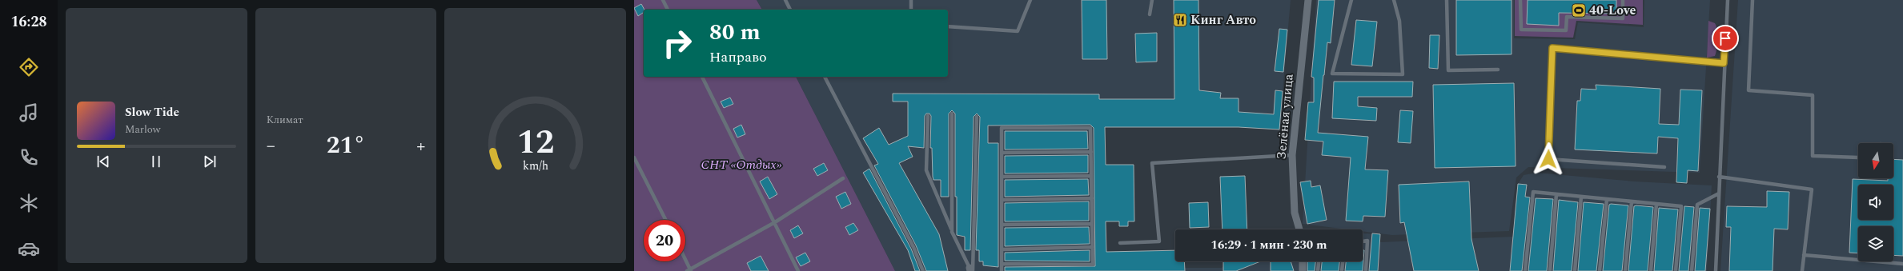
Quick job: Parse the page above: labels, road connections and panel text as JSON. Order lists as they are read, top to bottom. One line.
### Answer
{"streets":{"street":["Зелёная улица"]},"parks":["СНТ «Отдых»"],"places":{"sports":["40-Love"],"restaurant":["Кинг Авто"]},"north":"bottom","page":{"tabs":"16:28","tile":"Климат","turn":["80 m","Направо"],"song":["Slow Tide","Marlow"],"heat":["−","21°","+"],"limit":"20","trip":"16:29 · 1 мин · 230 m","gauge":["12","km/h"]}}
